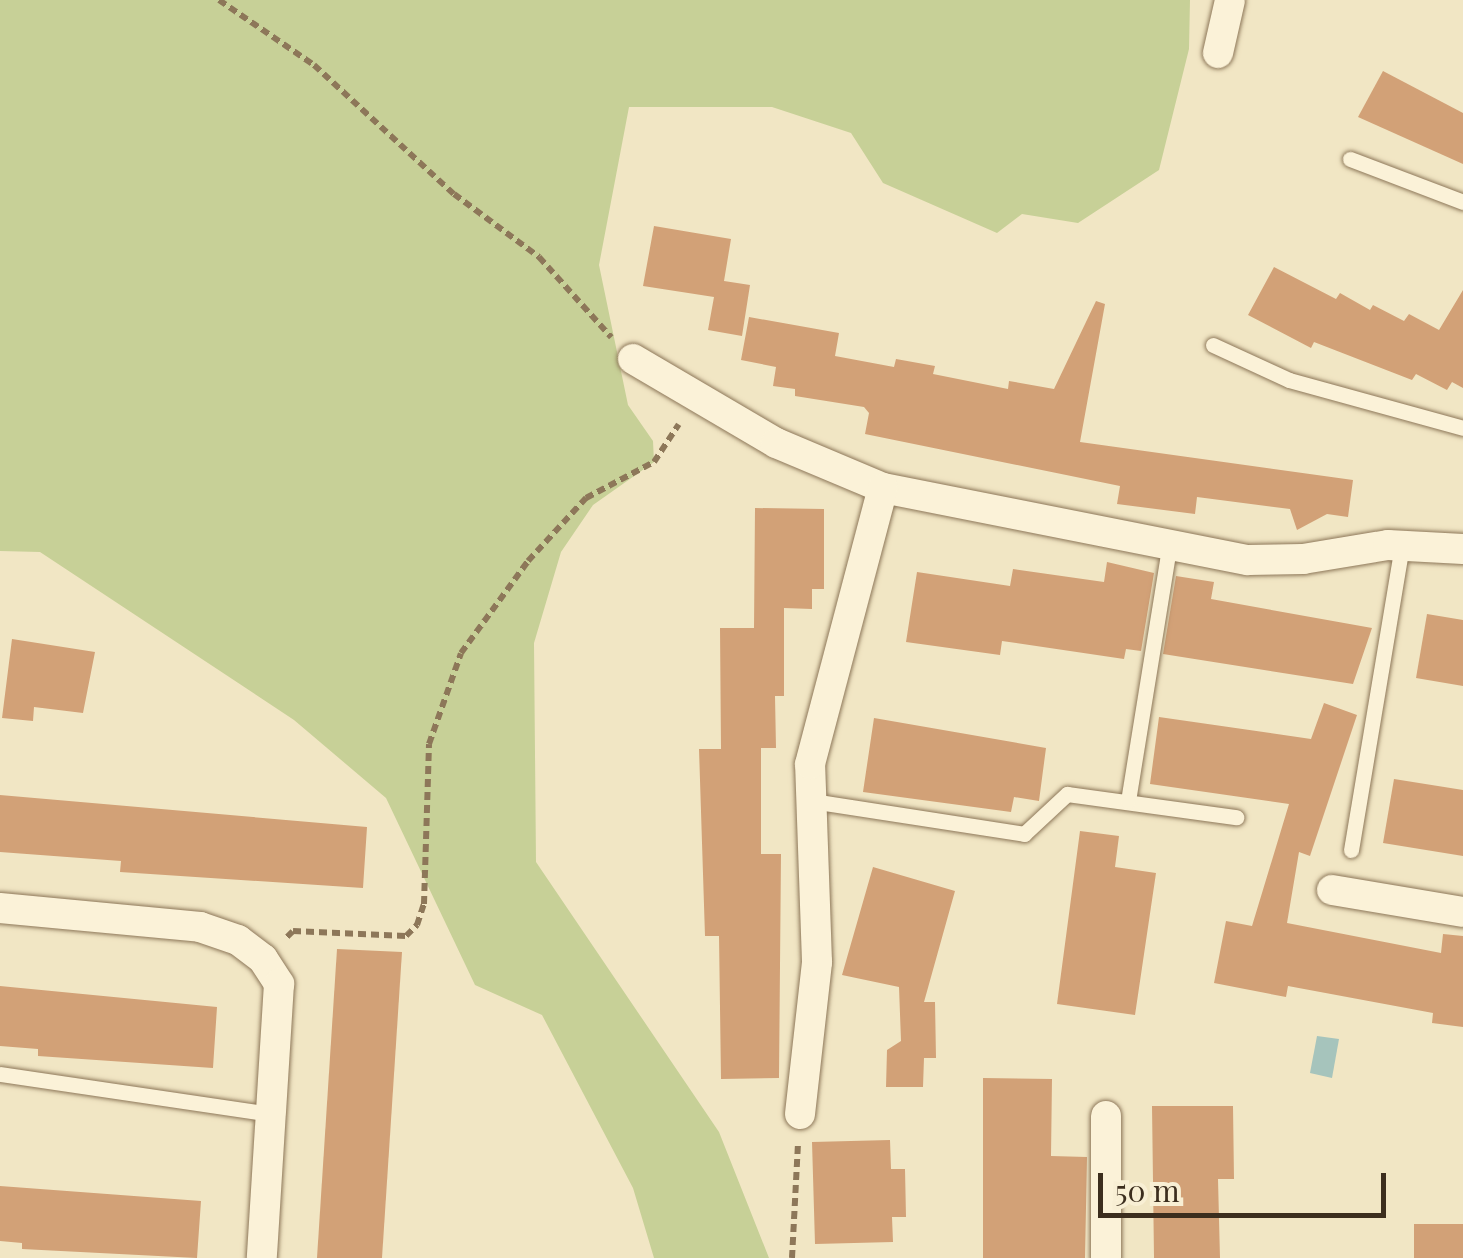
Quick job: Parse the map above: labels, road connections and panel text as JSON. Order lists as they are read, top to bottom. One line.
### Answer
{"scale_bar":"50 m"}
